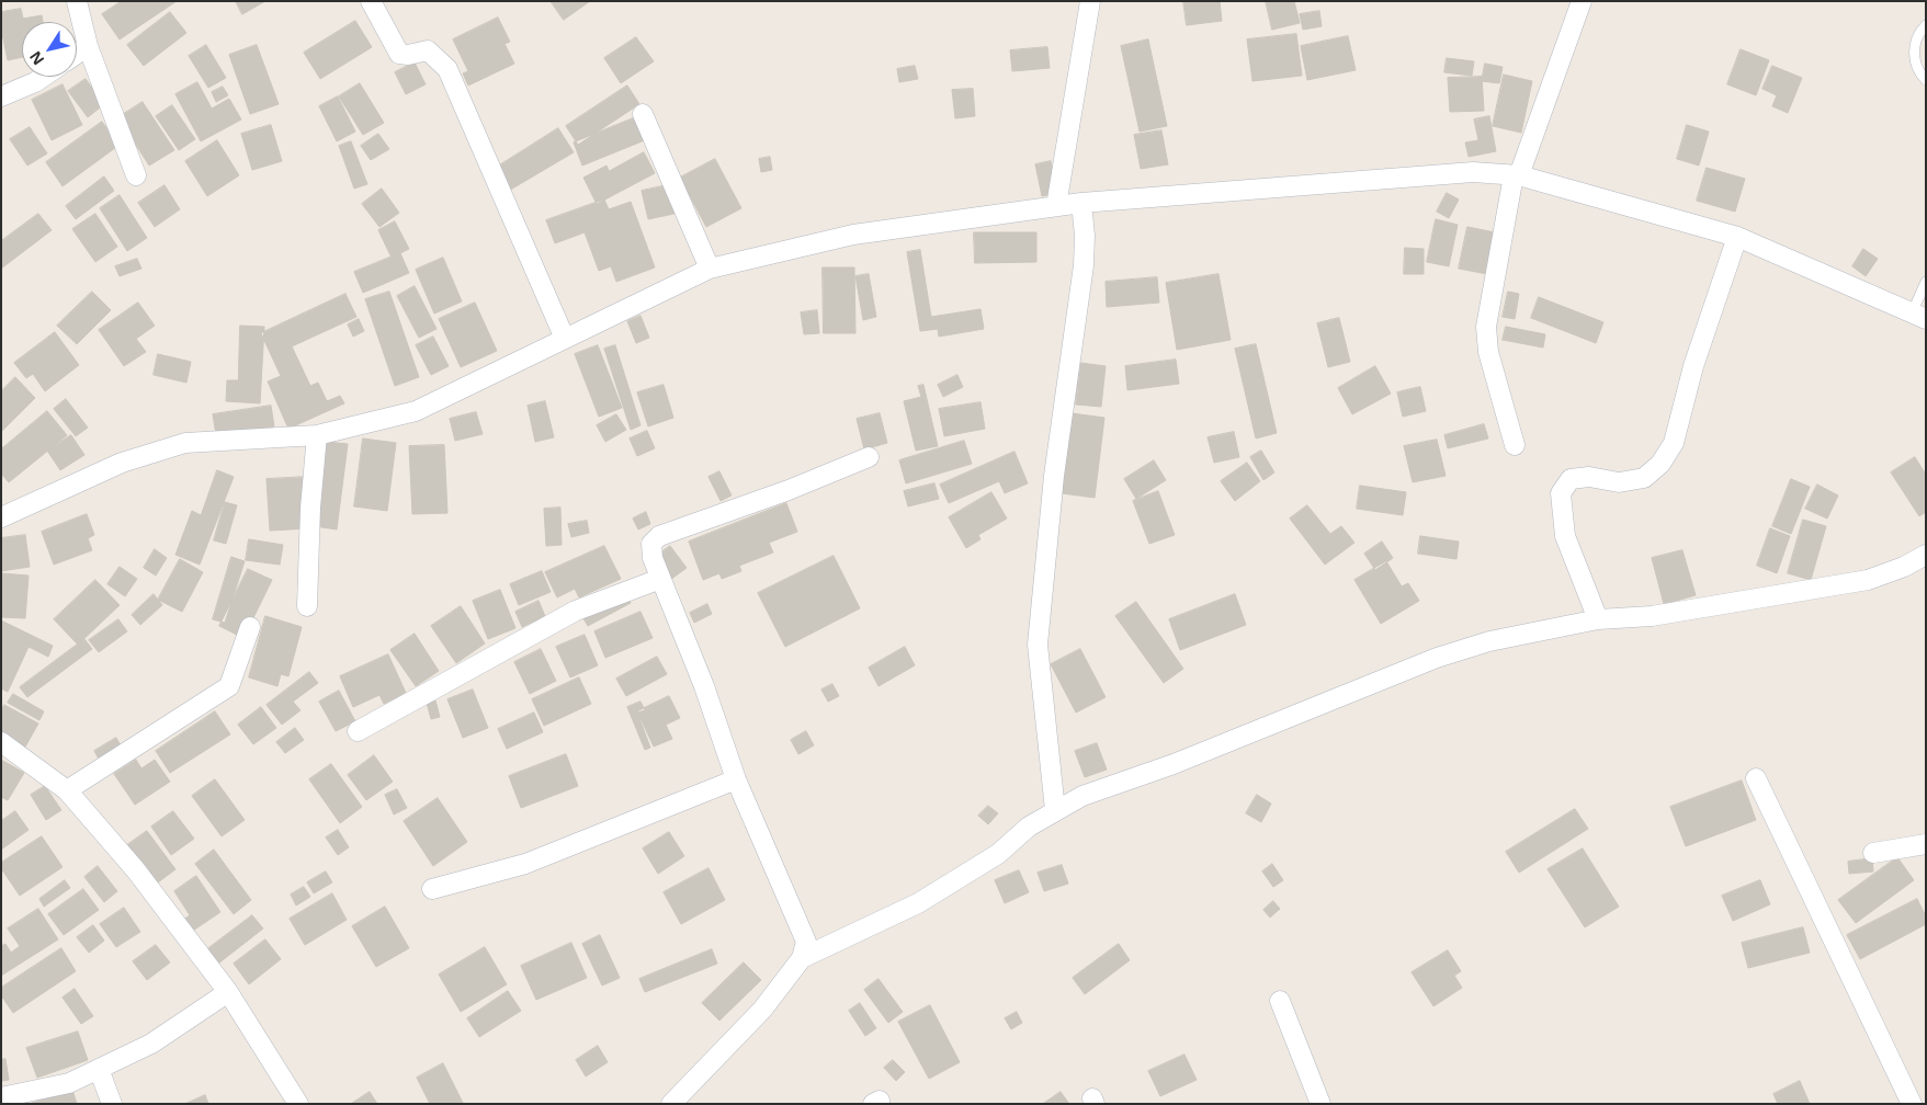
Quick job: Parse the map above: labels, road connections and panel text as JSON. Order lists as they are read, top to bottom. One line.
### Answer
{"north":"bottom left"}
